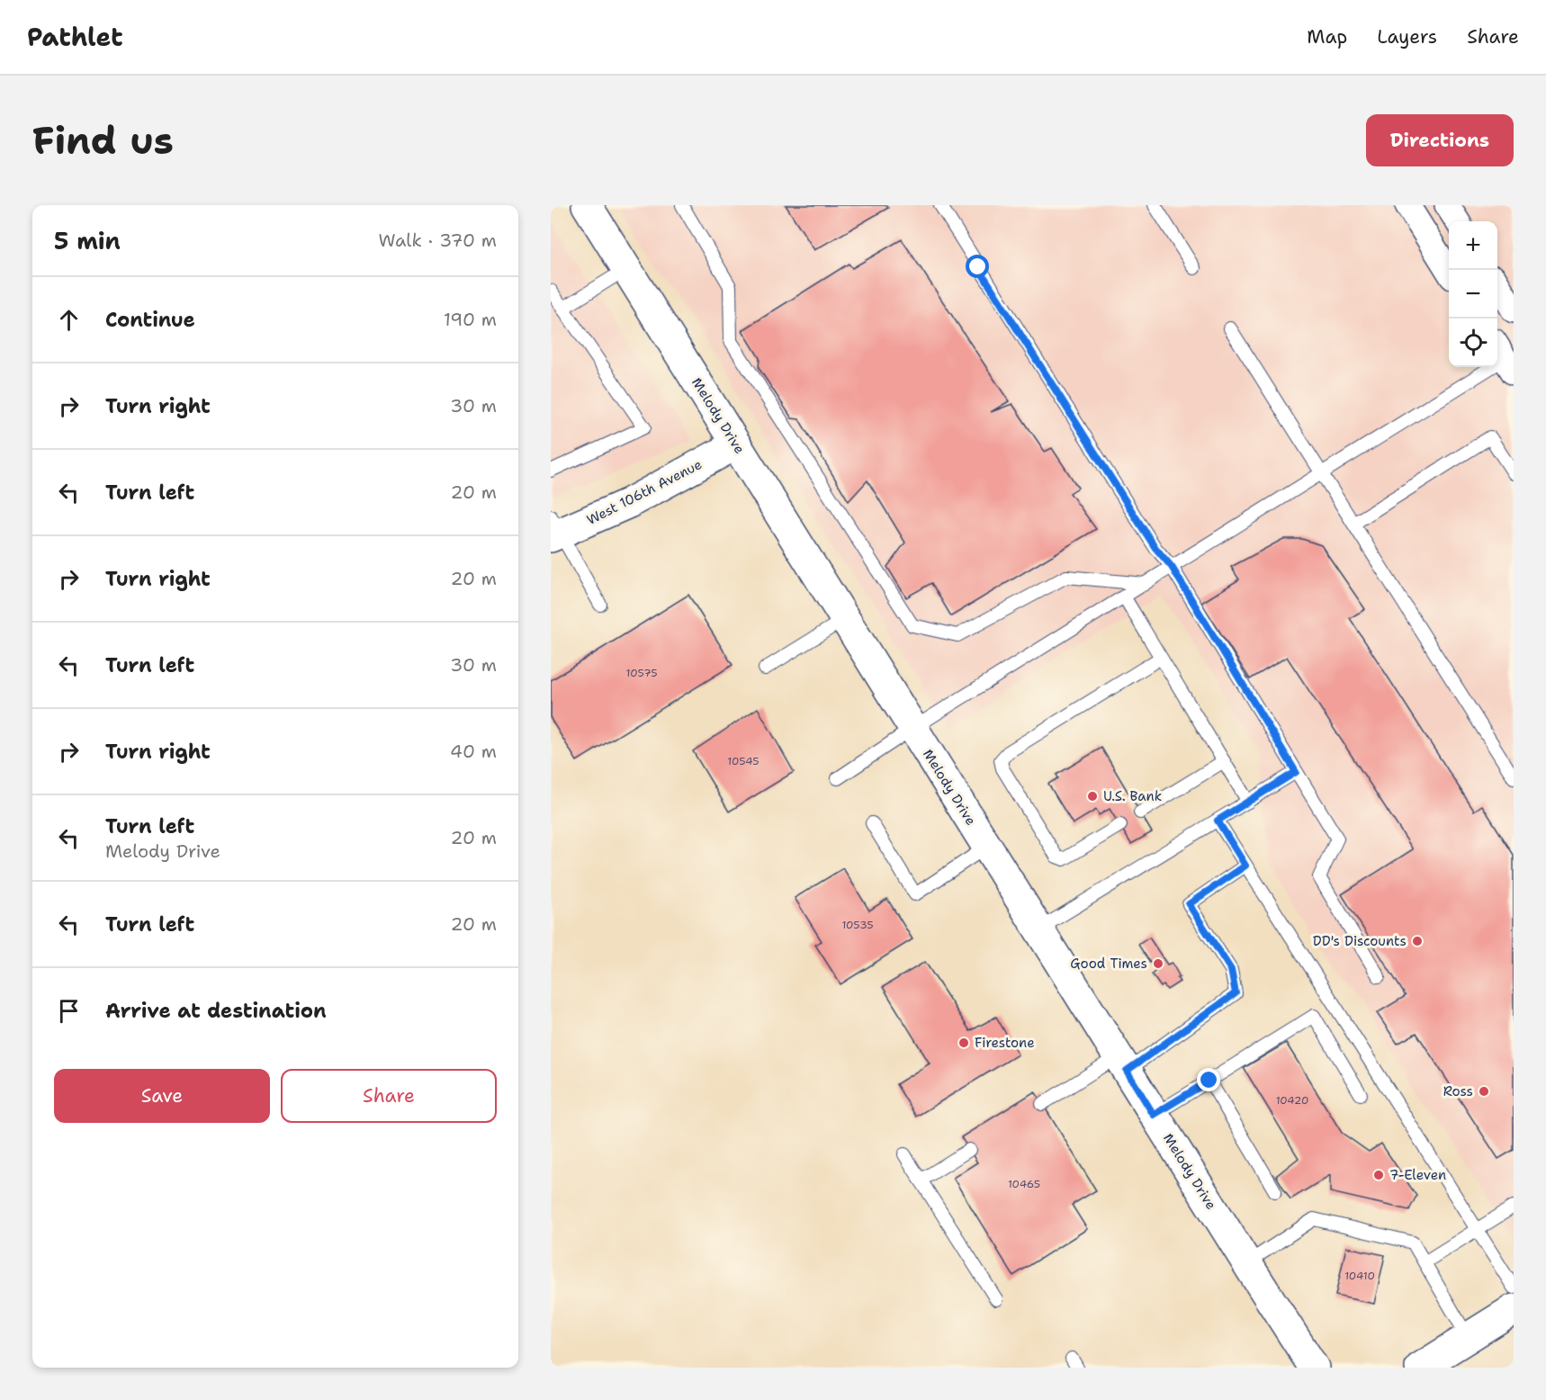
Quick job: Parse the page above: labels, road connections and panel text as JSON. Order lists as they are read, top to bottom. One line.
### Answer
{"streets":{"street":["Melody Drive","West 106th Avenue"]},"crossings":[["Melody Drive","West 106th Avenue"]],"places":["U.S. Bank","DD's Discounts","Good Times","Firestone","Ross","7-Eleven"],"house_numbers":["10575","10545","10535","10420","10465","10410"],"page":{"header":"Pathlet","nav":["Map","Layers","Share"],"buttons":["Directions",["Save","Share"]],"title":"Find us","heading":["5 min","Walk · 370 m"],"map_buttons":["+","−"],"list":[["Continue","190 m"],["Turn right","30 m"],["Turn left","20 m"],["Turn right","20 m"],["Turn left","30 m"],["Turn right","40 m"],["Turn left","Melody Drive","20 m"],["Turn left","20 m"],"Arrive at destination"]}}
